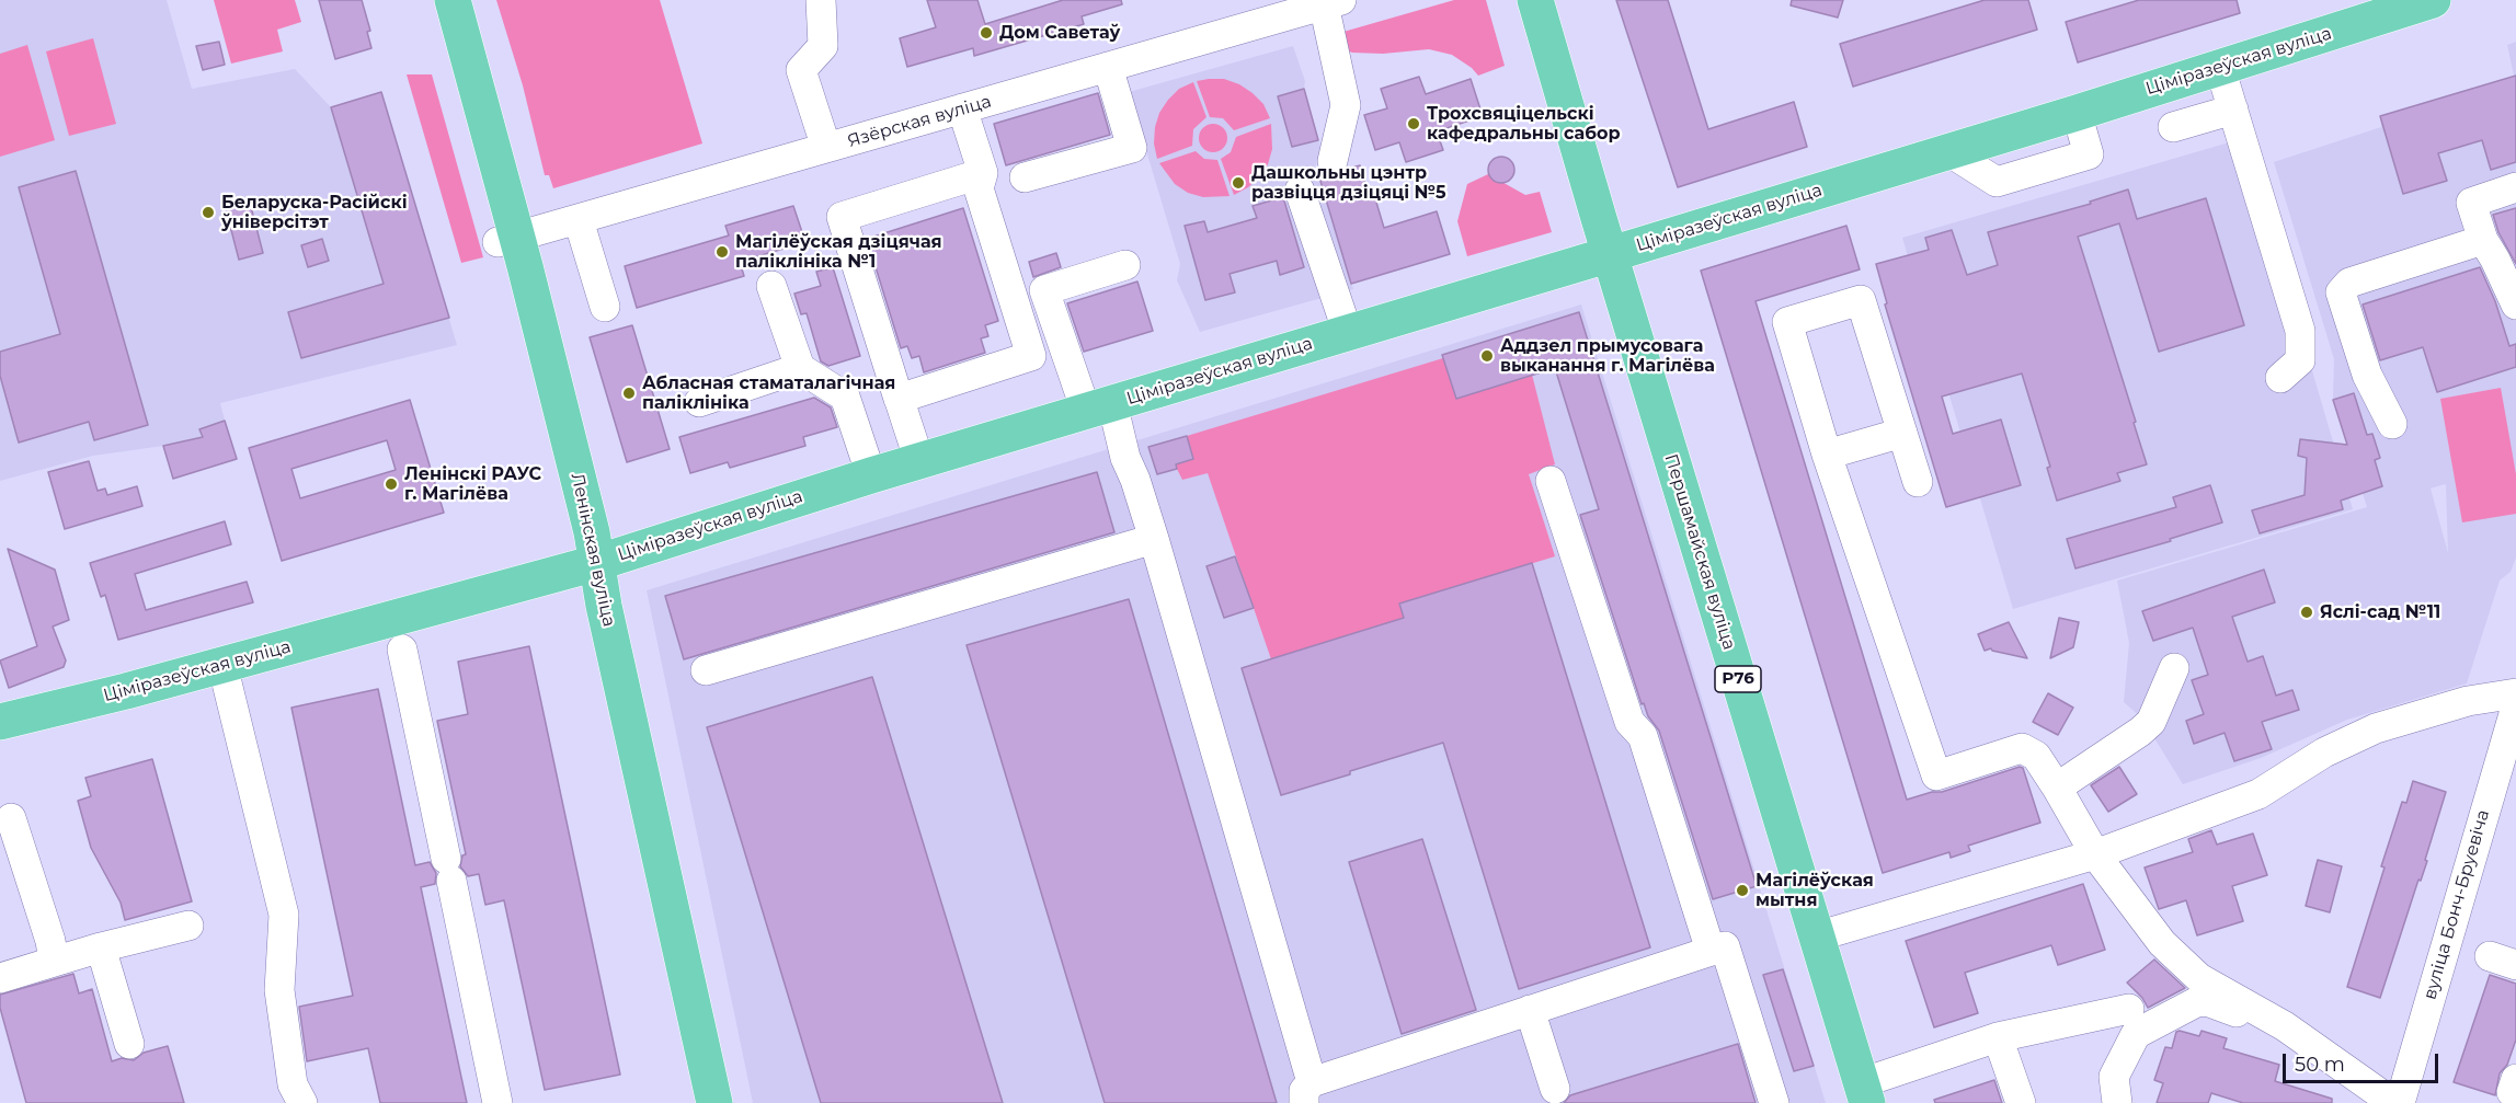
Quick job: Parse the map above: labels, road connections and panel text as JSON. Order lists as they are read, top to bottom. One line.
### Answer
{"streets":{"main road":["Ціміразеўская вуліца","Ленінская вуліца","Першамайская вуліца","Р76"],"street":["Язёрская вуліца","вуліца Бонч-Бруевіча"]},"crossings":[["Ціміразеўская вуліца","Ленінская вуліца"],["Ціміразеўская вуліца","Першамайская вуліца"],["Язёрская вуліца","Ленінская вуліца"]],"places":["Дом Саветаў","Трохсвяціцельскі кафедральны сабор","Дашкольны цэнтр развіцця дзіцяці №5","Беларуска-Расійскі ўніверсітэт","Магілёўская дзіцячая паліклініка №1","Аддзел прымусовага выканання г. Магілёва","Абласная стаматалагічная паліклініка","Ленінскі РАУС г. Магілёва","Яслі-сад №11","Магілёўская мытня"],"scale_bar":"50 m"}
